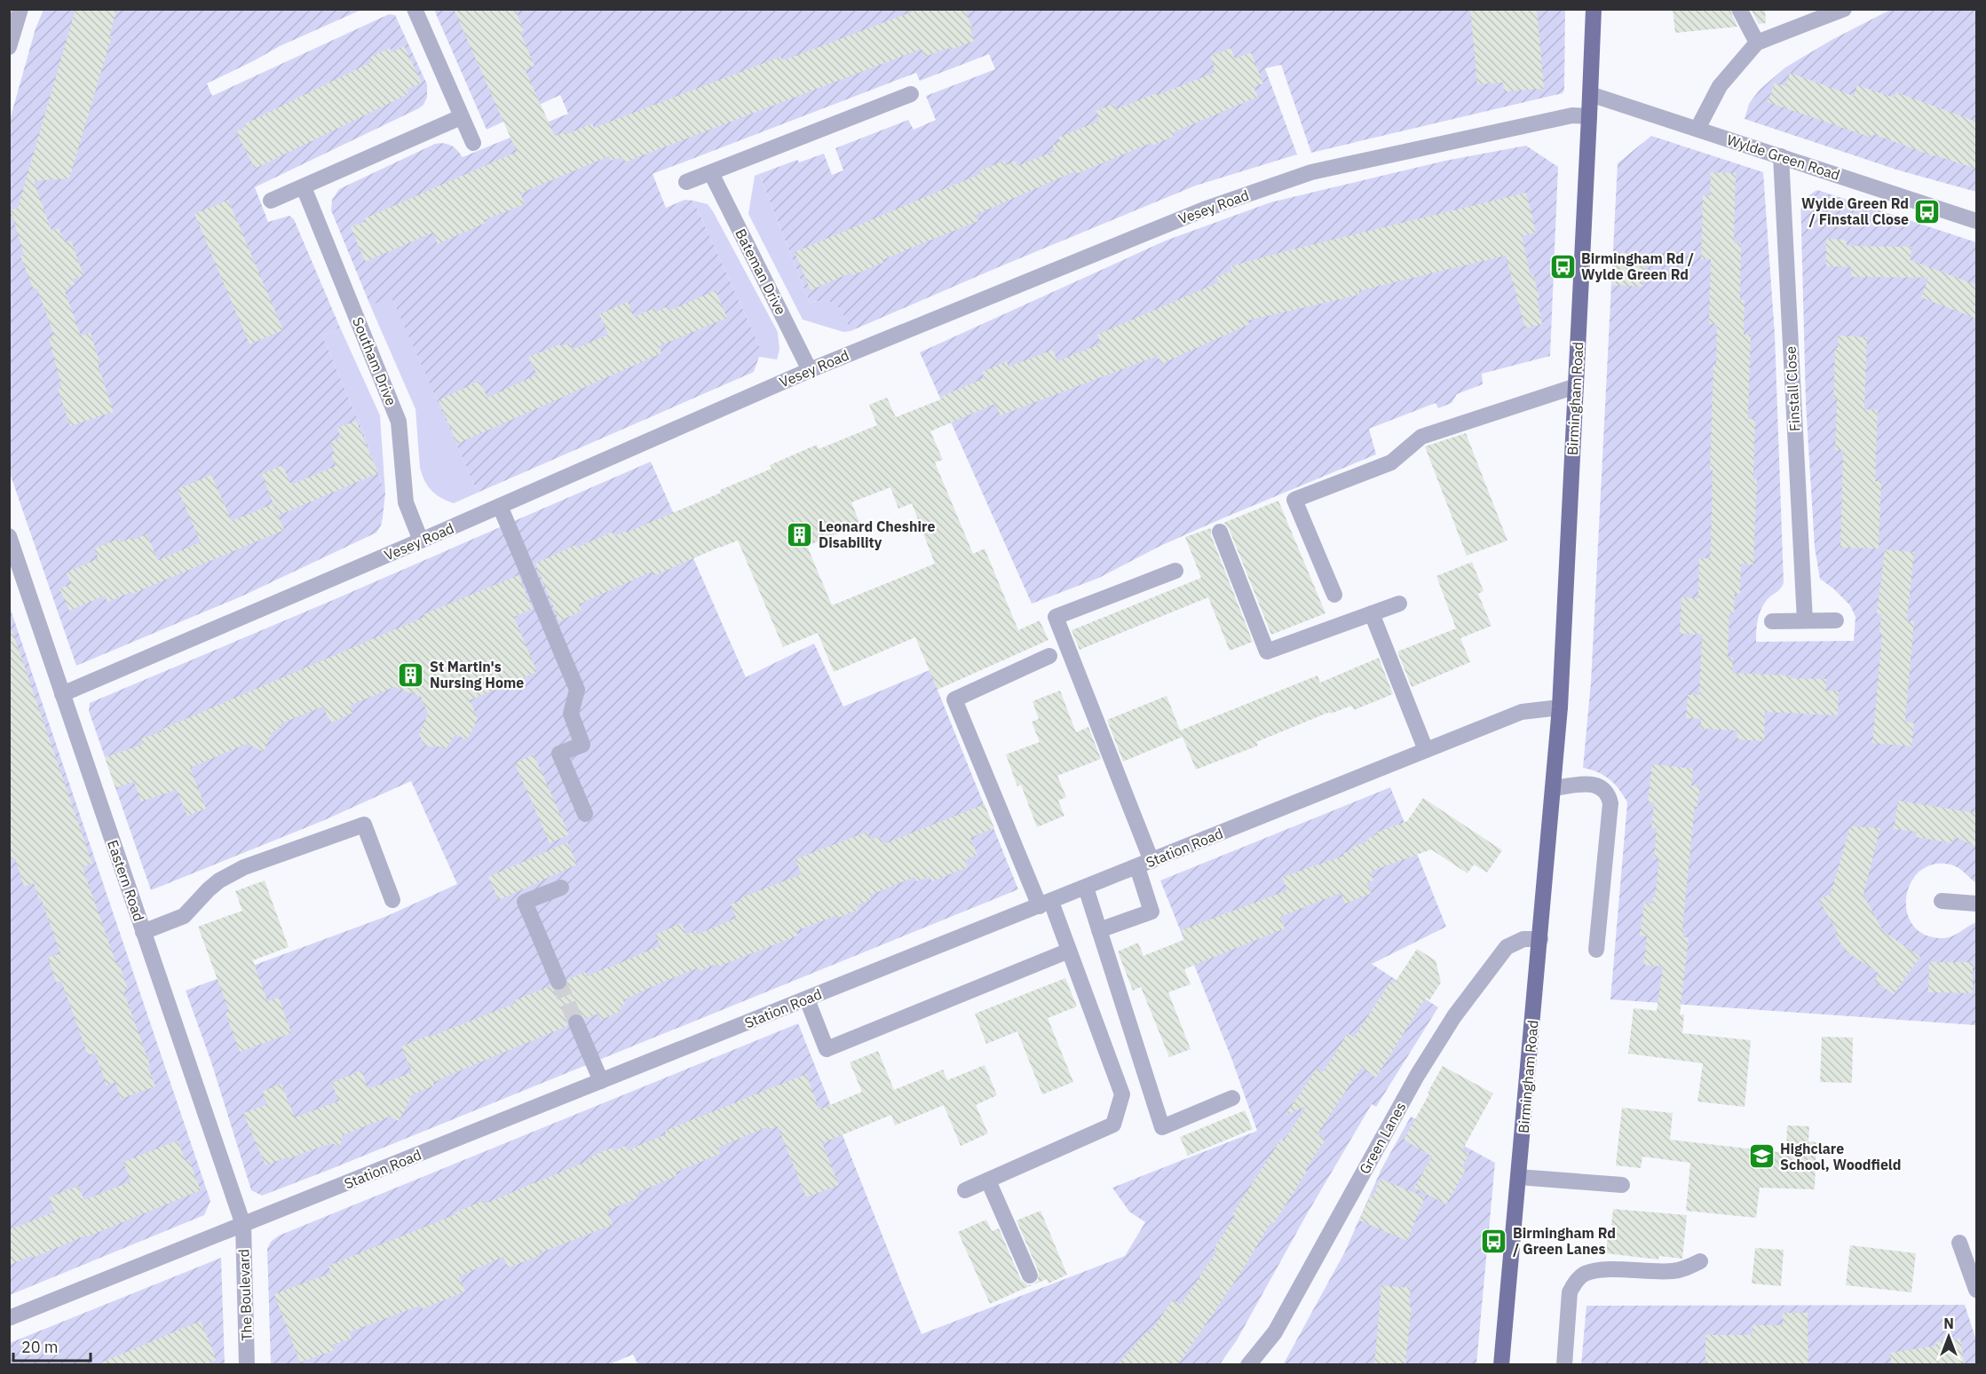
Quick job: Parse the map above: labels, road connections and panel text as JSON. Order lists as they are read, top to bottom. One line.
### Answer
{"streets":{"main road":["Birmingham Road"],"street":["Wylde Green Road","Vesey Road","Bateman Drive","Southam Drive","Finstall Close","Station Road","Eastern Road","Green Lanes","The Boulevard"]},"crossings":[["Wylde Green Road","Finstall Close"],["Wylde Green Road","Birmingham Road"],["Vesey Road","Bateman Drive"],["Vesey Road","Southam Drive"],["Vesey Road","Birmingham Road"],["Vesey Road","Eastern Road"],["Birmingham Road","Station Road"],["Birmingham Road","Green Lanes"],["Station Road","Eastern Road"],["Station Road","The Boulevard"],["Eastern Road","The Boulevard"]],"places":{"bus stop":["Wylde Green Rd / Finstall Close","Birmingham Rd / Wylde Green Rd","Birmingham Rd / Green Lanes"],"building":["Leonard Cheshire Disability","St Martin's Nursing Home"],"school or university":["Highclare School, Woodfield"]},"scale_bar":"20 m","north":"top"}
